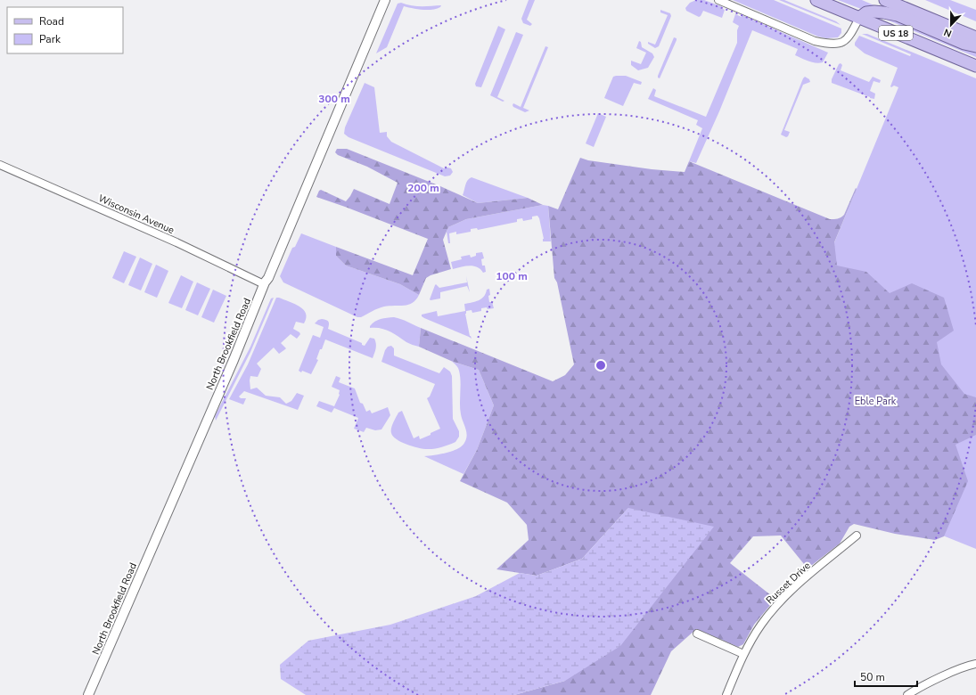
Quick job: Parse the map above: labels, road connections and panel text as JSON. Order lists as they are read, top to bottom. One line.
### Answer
{"streets":{"main road":["US 18"],"street":["Wisconsin Avenue","North Brookfield Road","Russet Drive"]},"crossings":[["Wisconsin Avenue","North Brookfield Road"]],"parks":["Eble Park"],"legend":["Road","Park"],"scale_bar":"50 m","north":"bottom","rings":["300 m","200 m","100 m"]}
